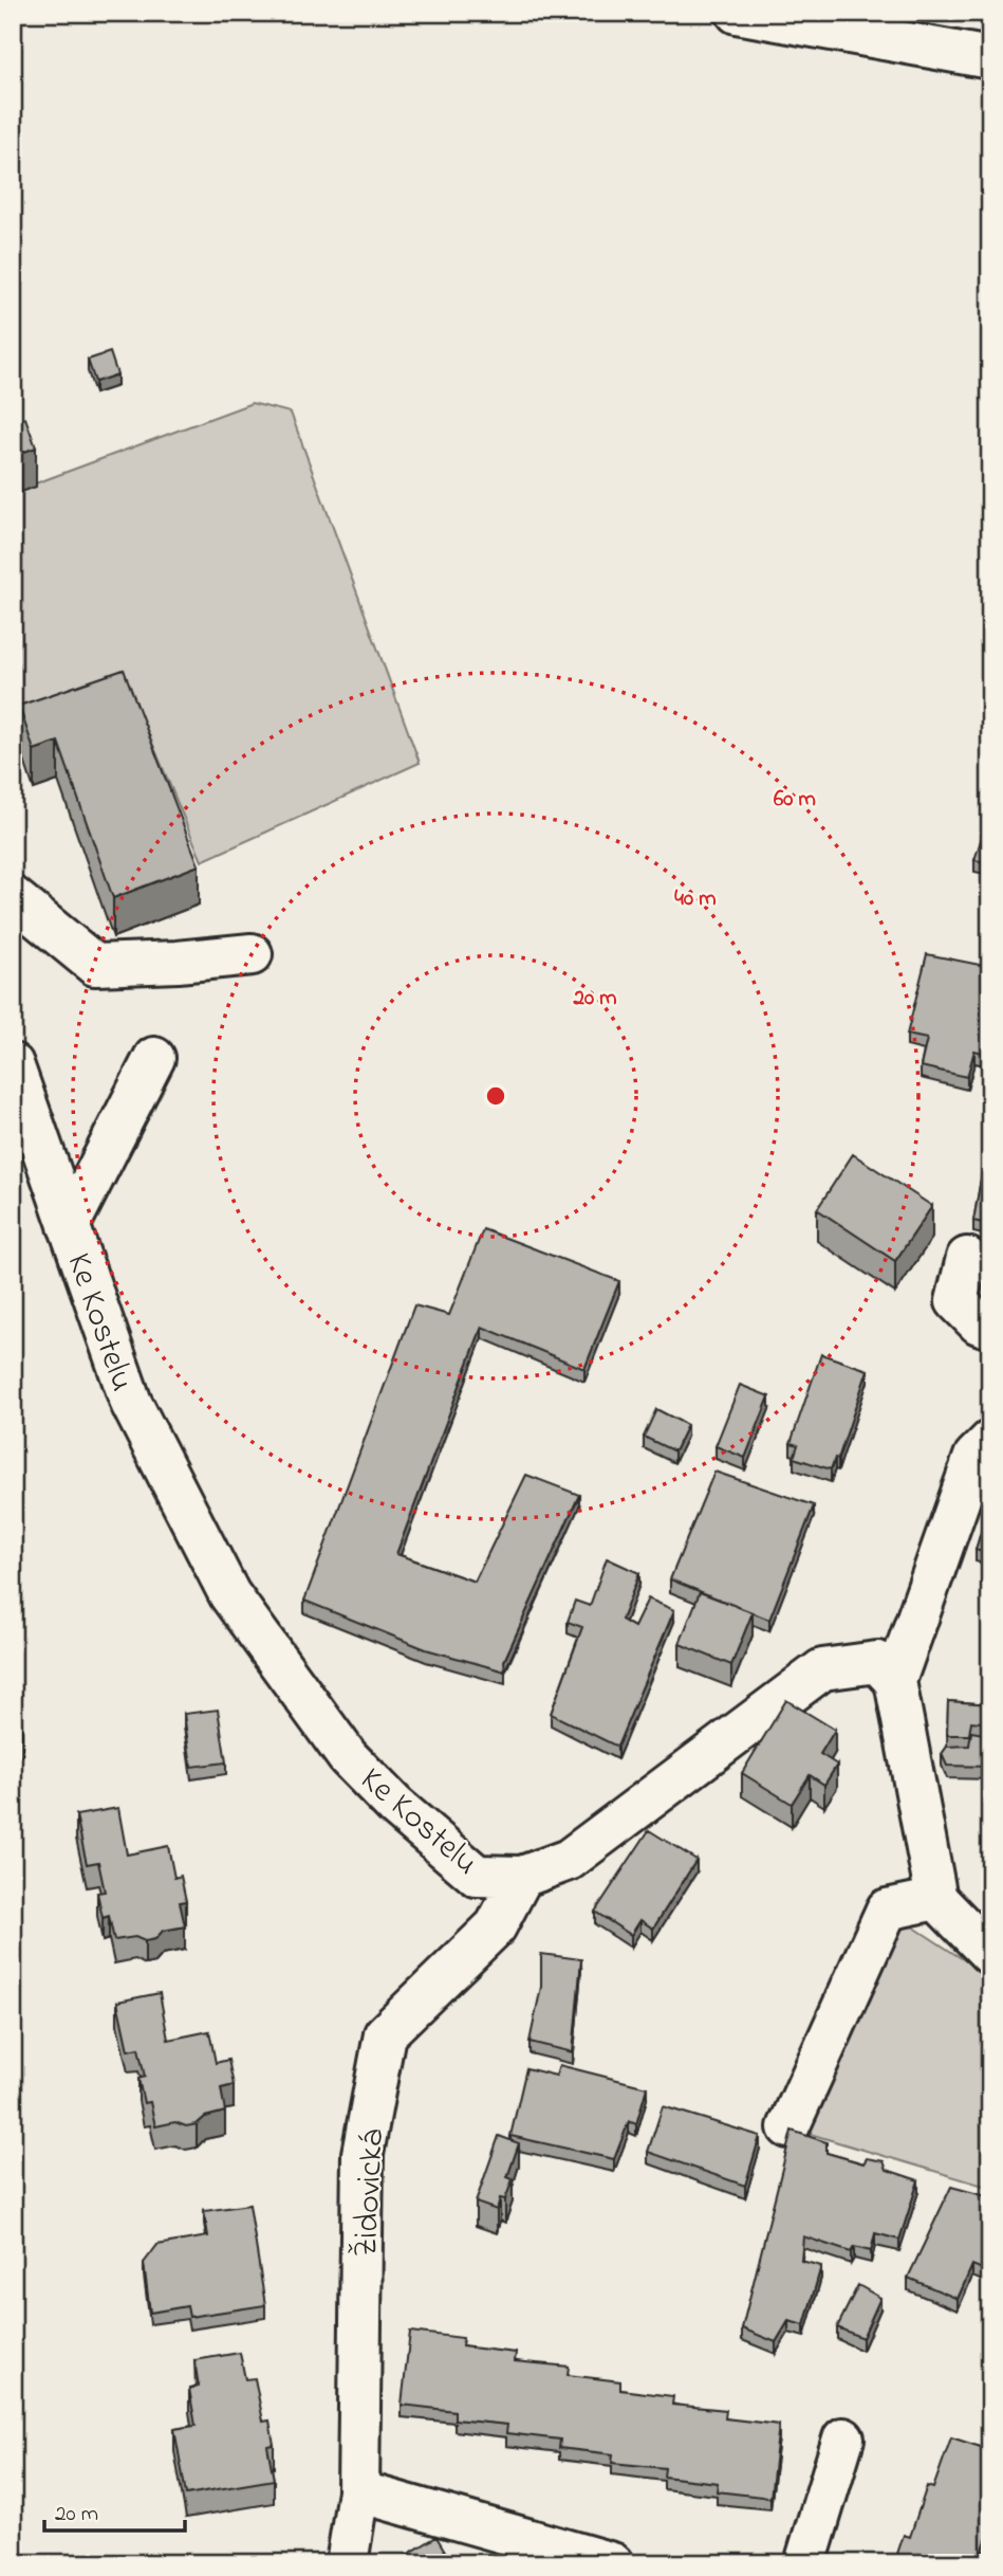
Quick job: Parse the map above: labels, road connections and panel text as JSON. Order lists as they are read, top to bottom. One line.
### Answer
{"streets":{"street":["Ke Kostelu","Židovická"]},"crossings":[["Ke Kostelu","Židovická"]],"scale_bar":"20 m","rings":["60 m","40 m","20 m"]}
